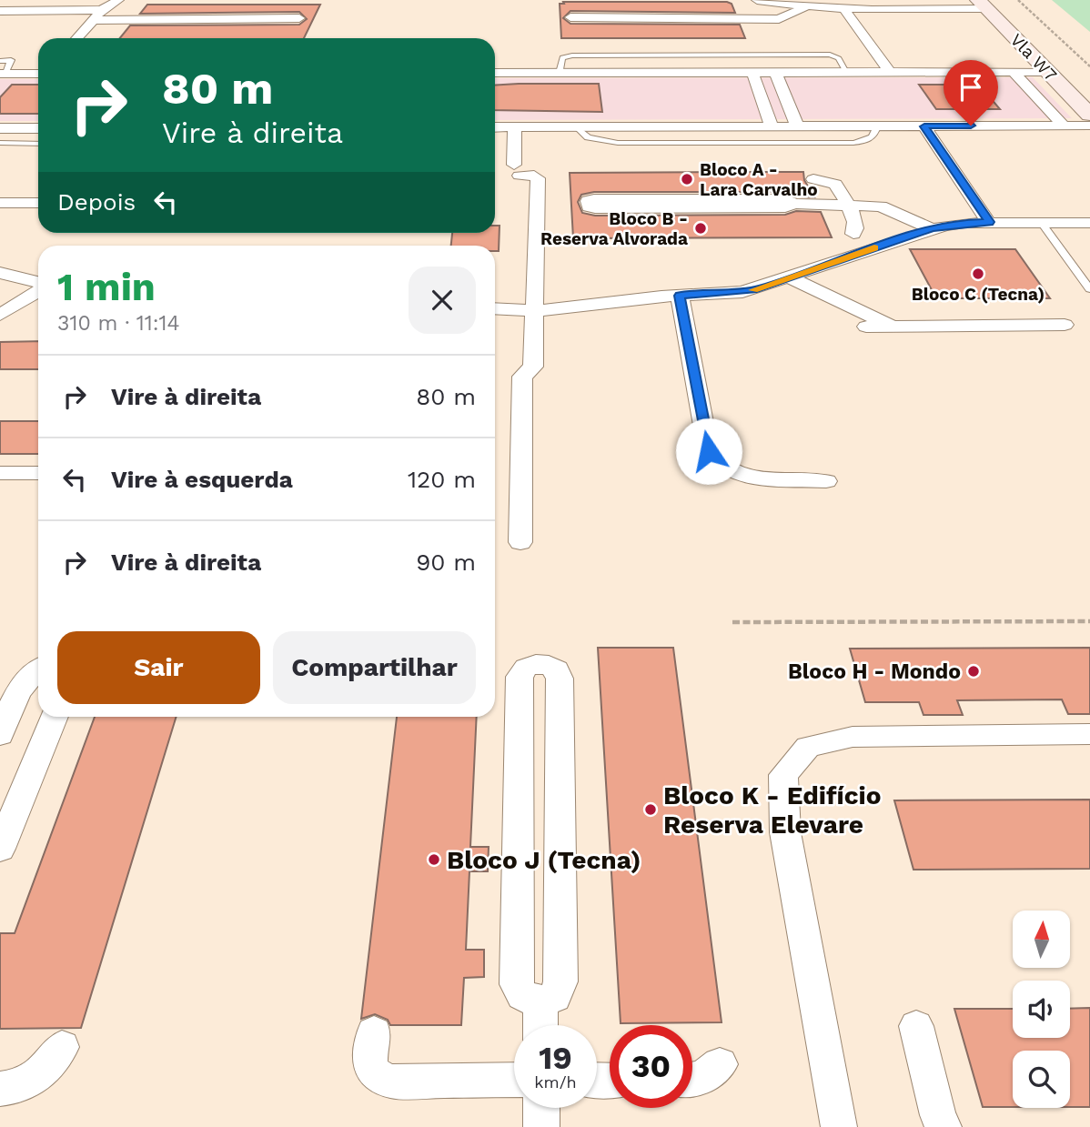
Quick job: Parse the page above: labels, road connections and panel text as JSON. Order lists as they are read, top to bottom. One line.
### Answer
{"streets":{"main road":["Vla W7"]},"places":["Bloco A - Lara Carvalho","Bloco B - Reserva Alvorada","Bloco C (Tecna)","Bloco H - Mondo","Bloco K - Edifício Reserva Elevare","Bloco J (Tecna)"],"north":"top","page":{"turn":["80 m","Vire à direita"],"then":"Depois","heading":["1 min","310 m · 11:14"],"list":[{"name":"Vire à direita","value":"80 m"},{"name":"Vire à esquerda","value":"120 m"},{"name":"Vire à direita","value":"90 m"}],"buttons":["Sair","Compartilhar"],"speed":"19 km/h","limit":"30"}}
